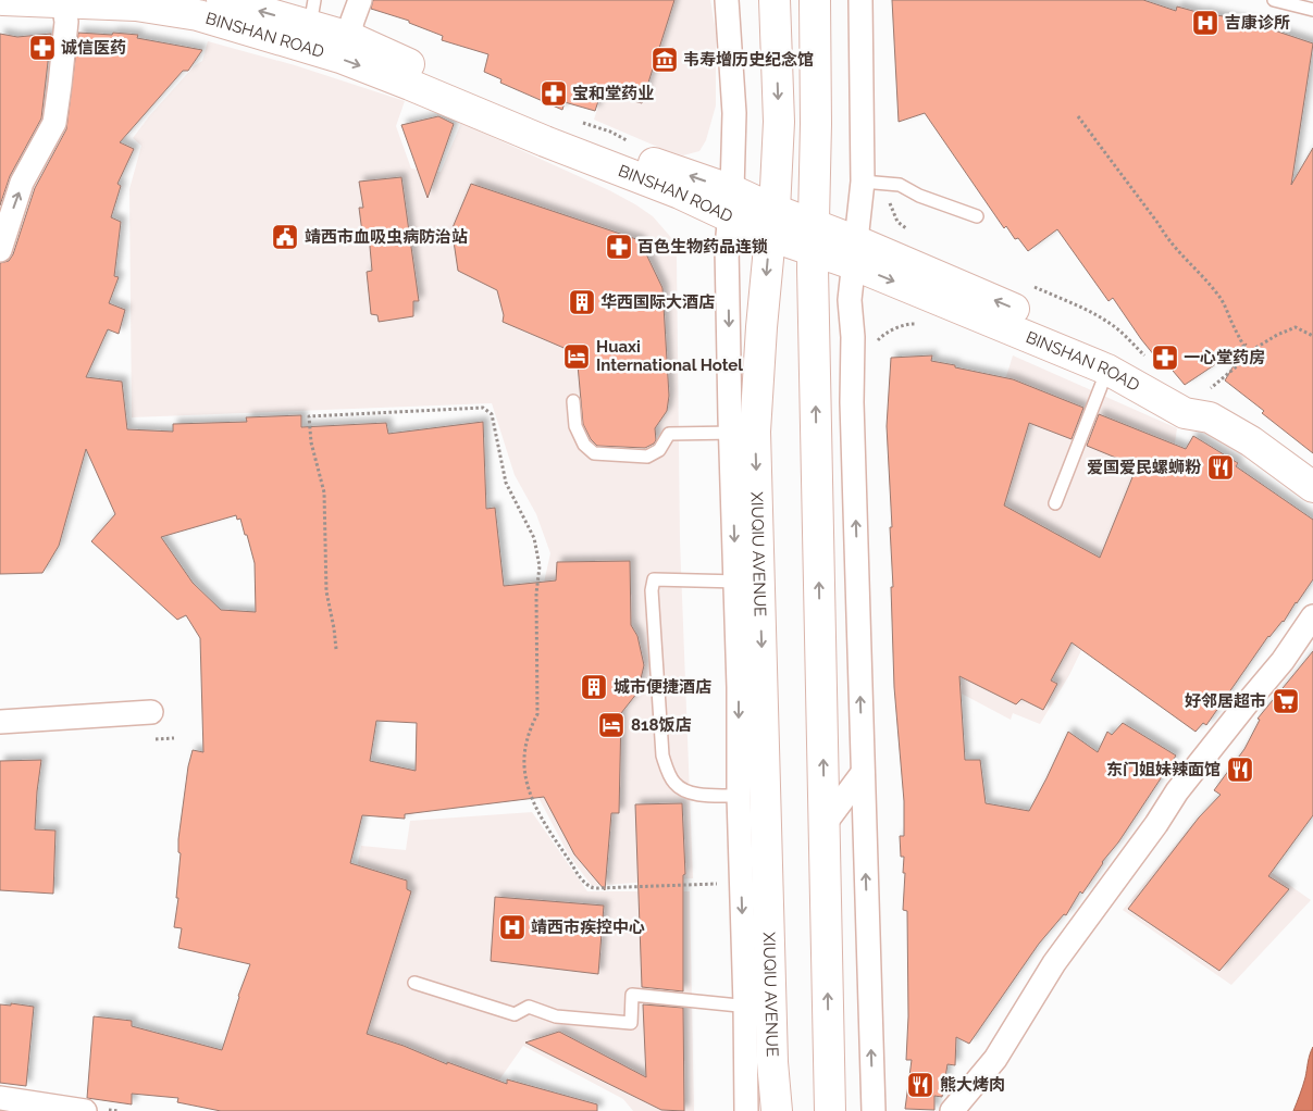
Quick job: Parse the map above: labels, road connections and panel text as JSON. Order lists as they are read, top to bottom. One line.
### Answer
{"streets":{"main road":["BINSHAN ROAD","XIUQIU AVENUE"]},"crossings":[["BINSHAN ROAD","XIUQIU AVENUE"]],"places":{"hospital":["吉康诊所","靖西市疾控中心"],"pharmacy":["诚信医药","宝和堂药业","百色生物药品连锁","一心堂药房"],"museum":["韦寿增历史纪念馆"],"public building":["靖西市血吸虫病防治站"],"building":["华西国际大酒店","城市便捷酒店"],"hotel":["Huaxi International Hotel","818饭店"],"restaurant":["爱国爱民螺蛳粉","东门姐妹辣面馆","熊大烤肉"],"supermarket":["好邻居超市"]}}
